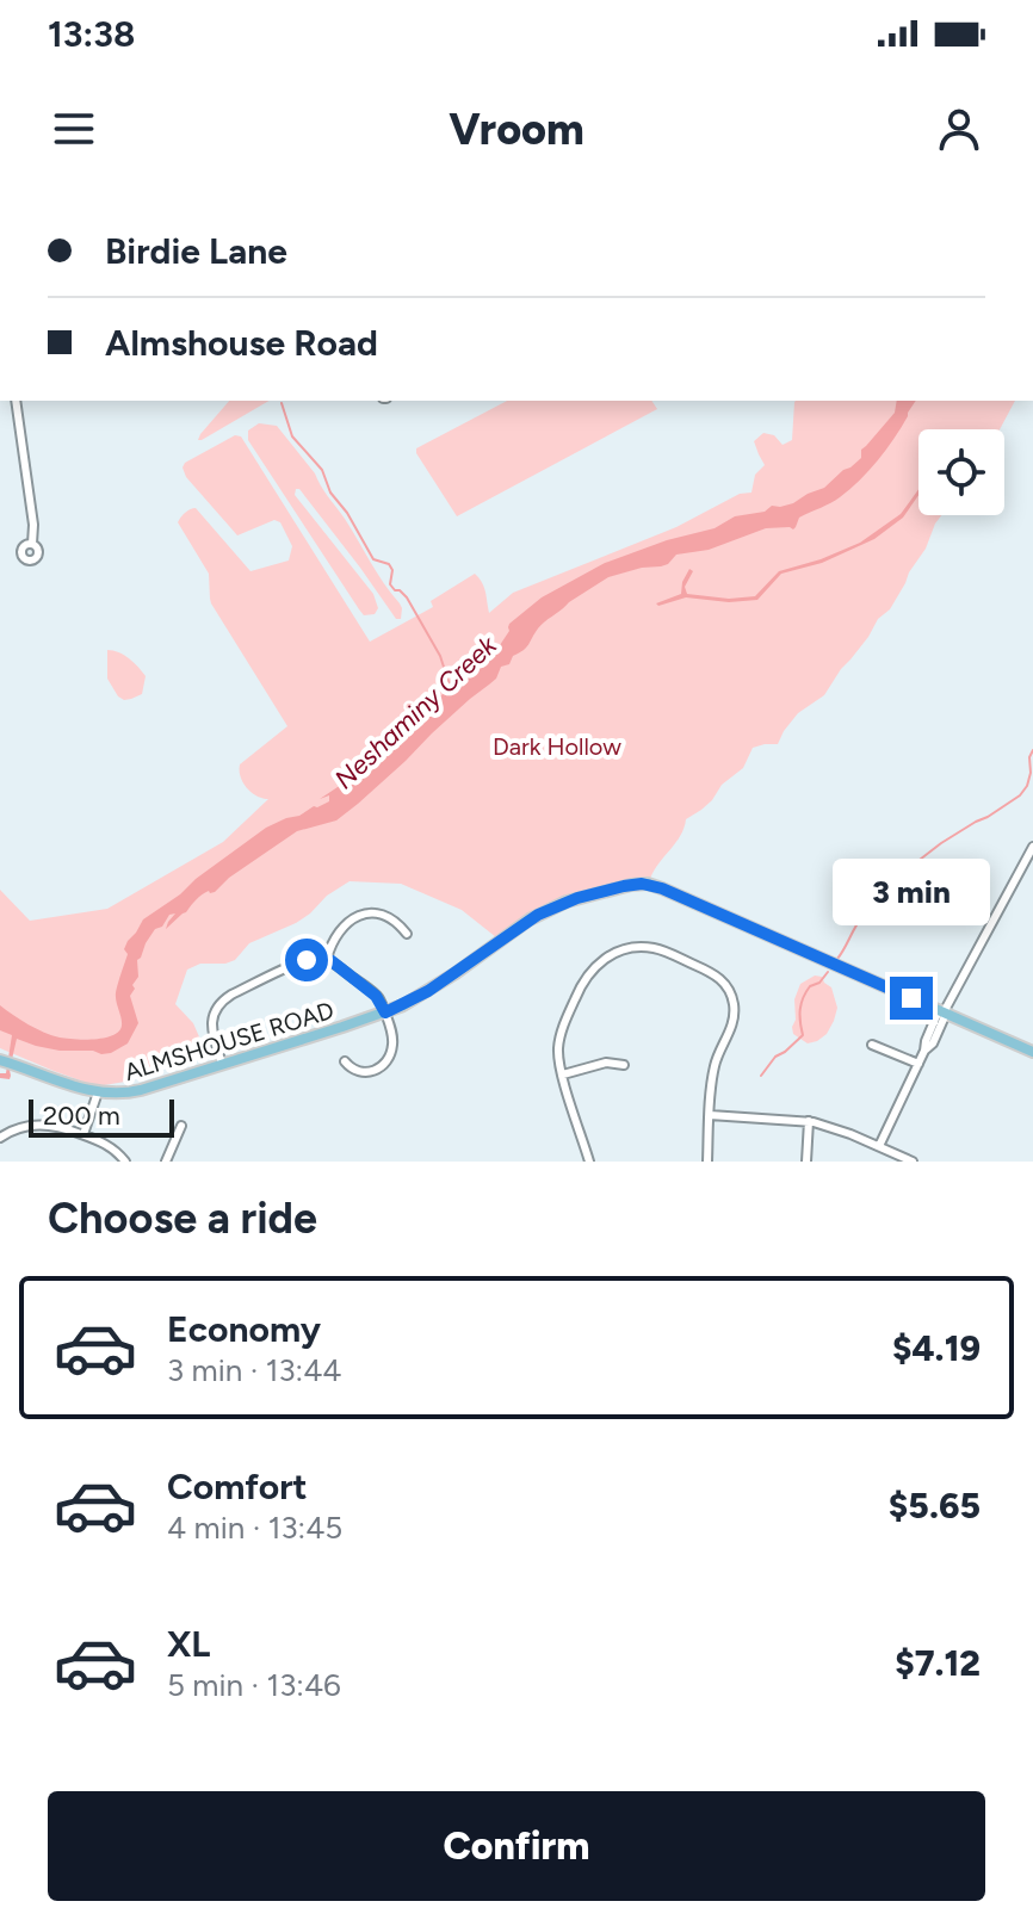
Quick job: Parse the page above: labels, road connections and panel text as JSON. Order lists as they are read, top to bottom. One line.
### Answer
{"streets":{"main road":["ALMSHOUSE ROAD"]},"water":["Neshaminy Creek"],"parks":["Dark Hollow"],"scale_bar":"200 m","page":{"status":"13:38","header":"Vroom","banner":["Birdie Lane","Almshouse Road"],"bubble":"3 min","scale":"200 m","heading":"Choose a ride","list":[{"name":"Economy","note":"3 min · 13:44","value":"$4.19"},{"name":"Comfort","note":"4 min · 13:45","value":"$5.65"},{"name":"XL","note":"5 min · 13:46","value":"$7.12"}],"buttons":"Confirm"}}
